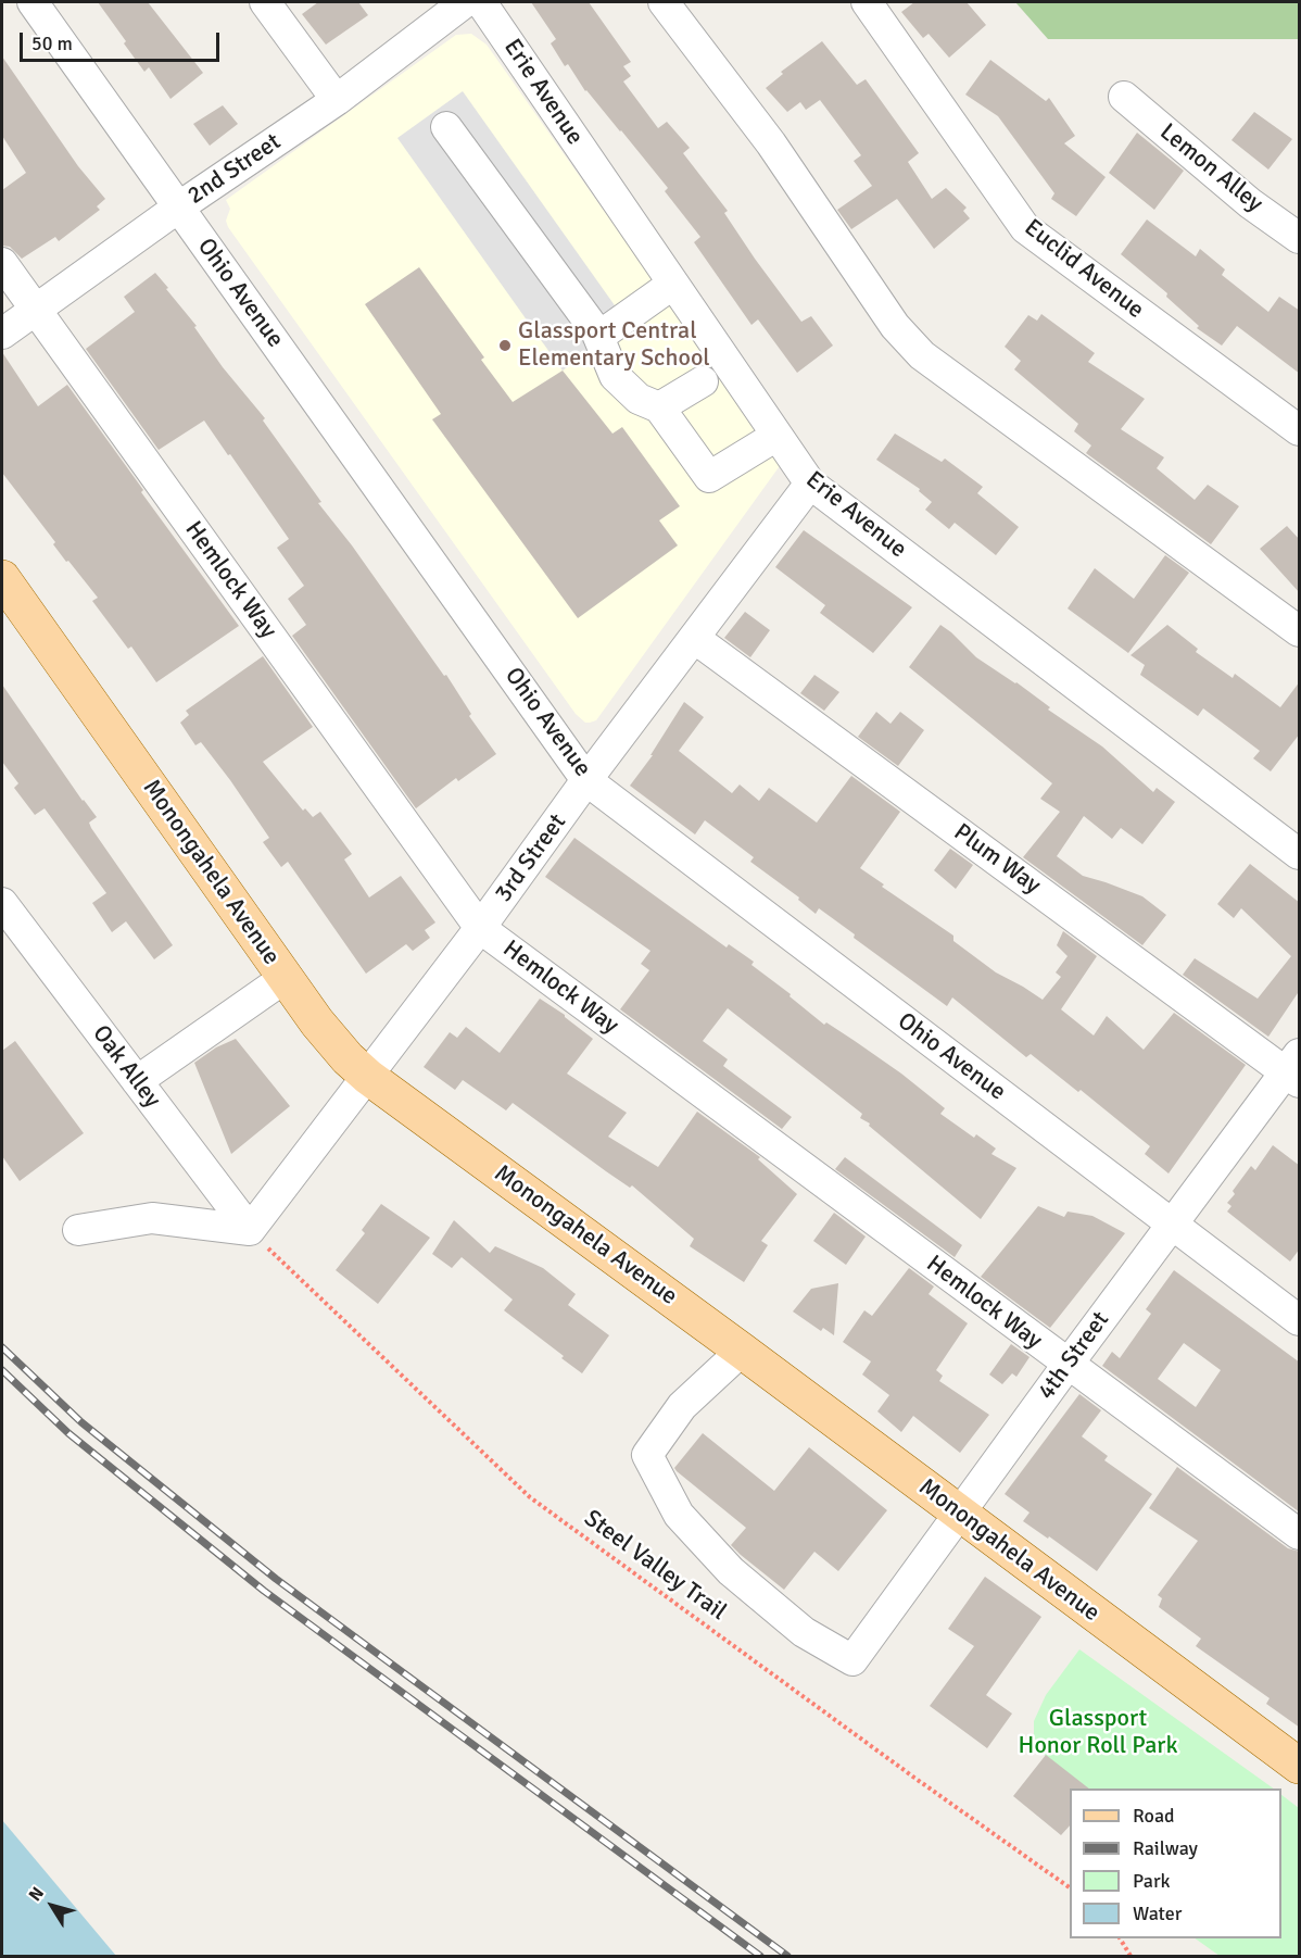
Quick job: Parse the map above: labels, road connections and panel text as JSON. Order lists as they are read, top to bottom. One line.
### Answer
{"streets":{"main road":["Monongahela Avenue"],"street":["Erie Avenue","Lemon Alley","2nd Street","Euclid Avenue","Ohio Avenue","Hemlock Way","3rd Street","Plum Way","Oak Alley","4th Street"],"path":["Steel Valley Trail"]},"crossings":[["Erie Avenue","3rd Street"],["2nd Street","Ohio Avenue"],["2nd Street","Hemlock Way"],["Ohio Avenue","3rd Street"],["Ohio Avenue","4th Street"],["Hemlock Way","3rd Street"],["Hemlock Way","4th Street"],["3rd Street","Plum Way"],["3rd Street","Monongahela Avenue"],["3rd Street","Oak Alley"],["3rd Street","Steel Valley Trail"],["Plum Way","4th Street"],["Monongahela Avenue","4th Street"],["Oak Alley","Steel Valley Trail"]],"parks":["Glassport Honor Roll Park"],"places":["Glassport Central Elementary School"],"legend":["Road","Railway","Park","Water"],"scale_bar":"50 m","north":"top left"}
